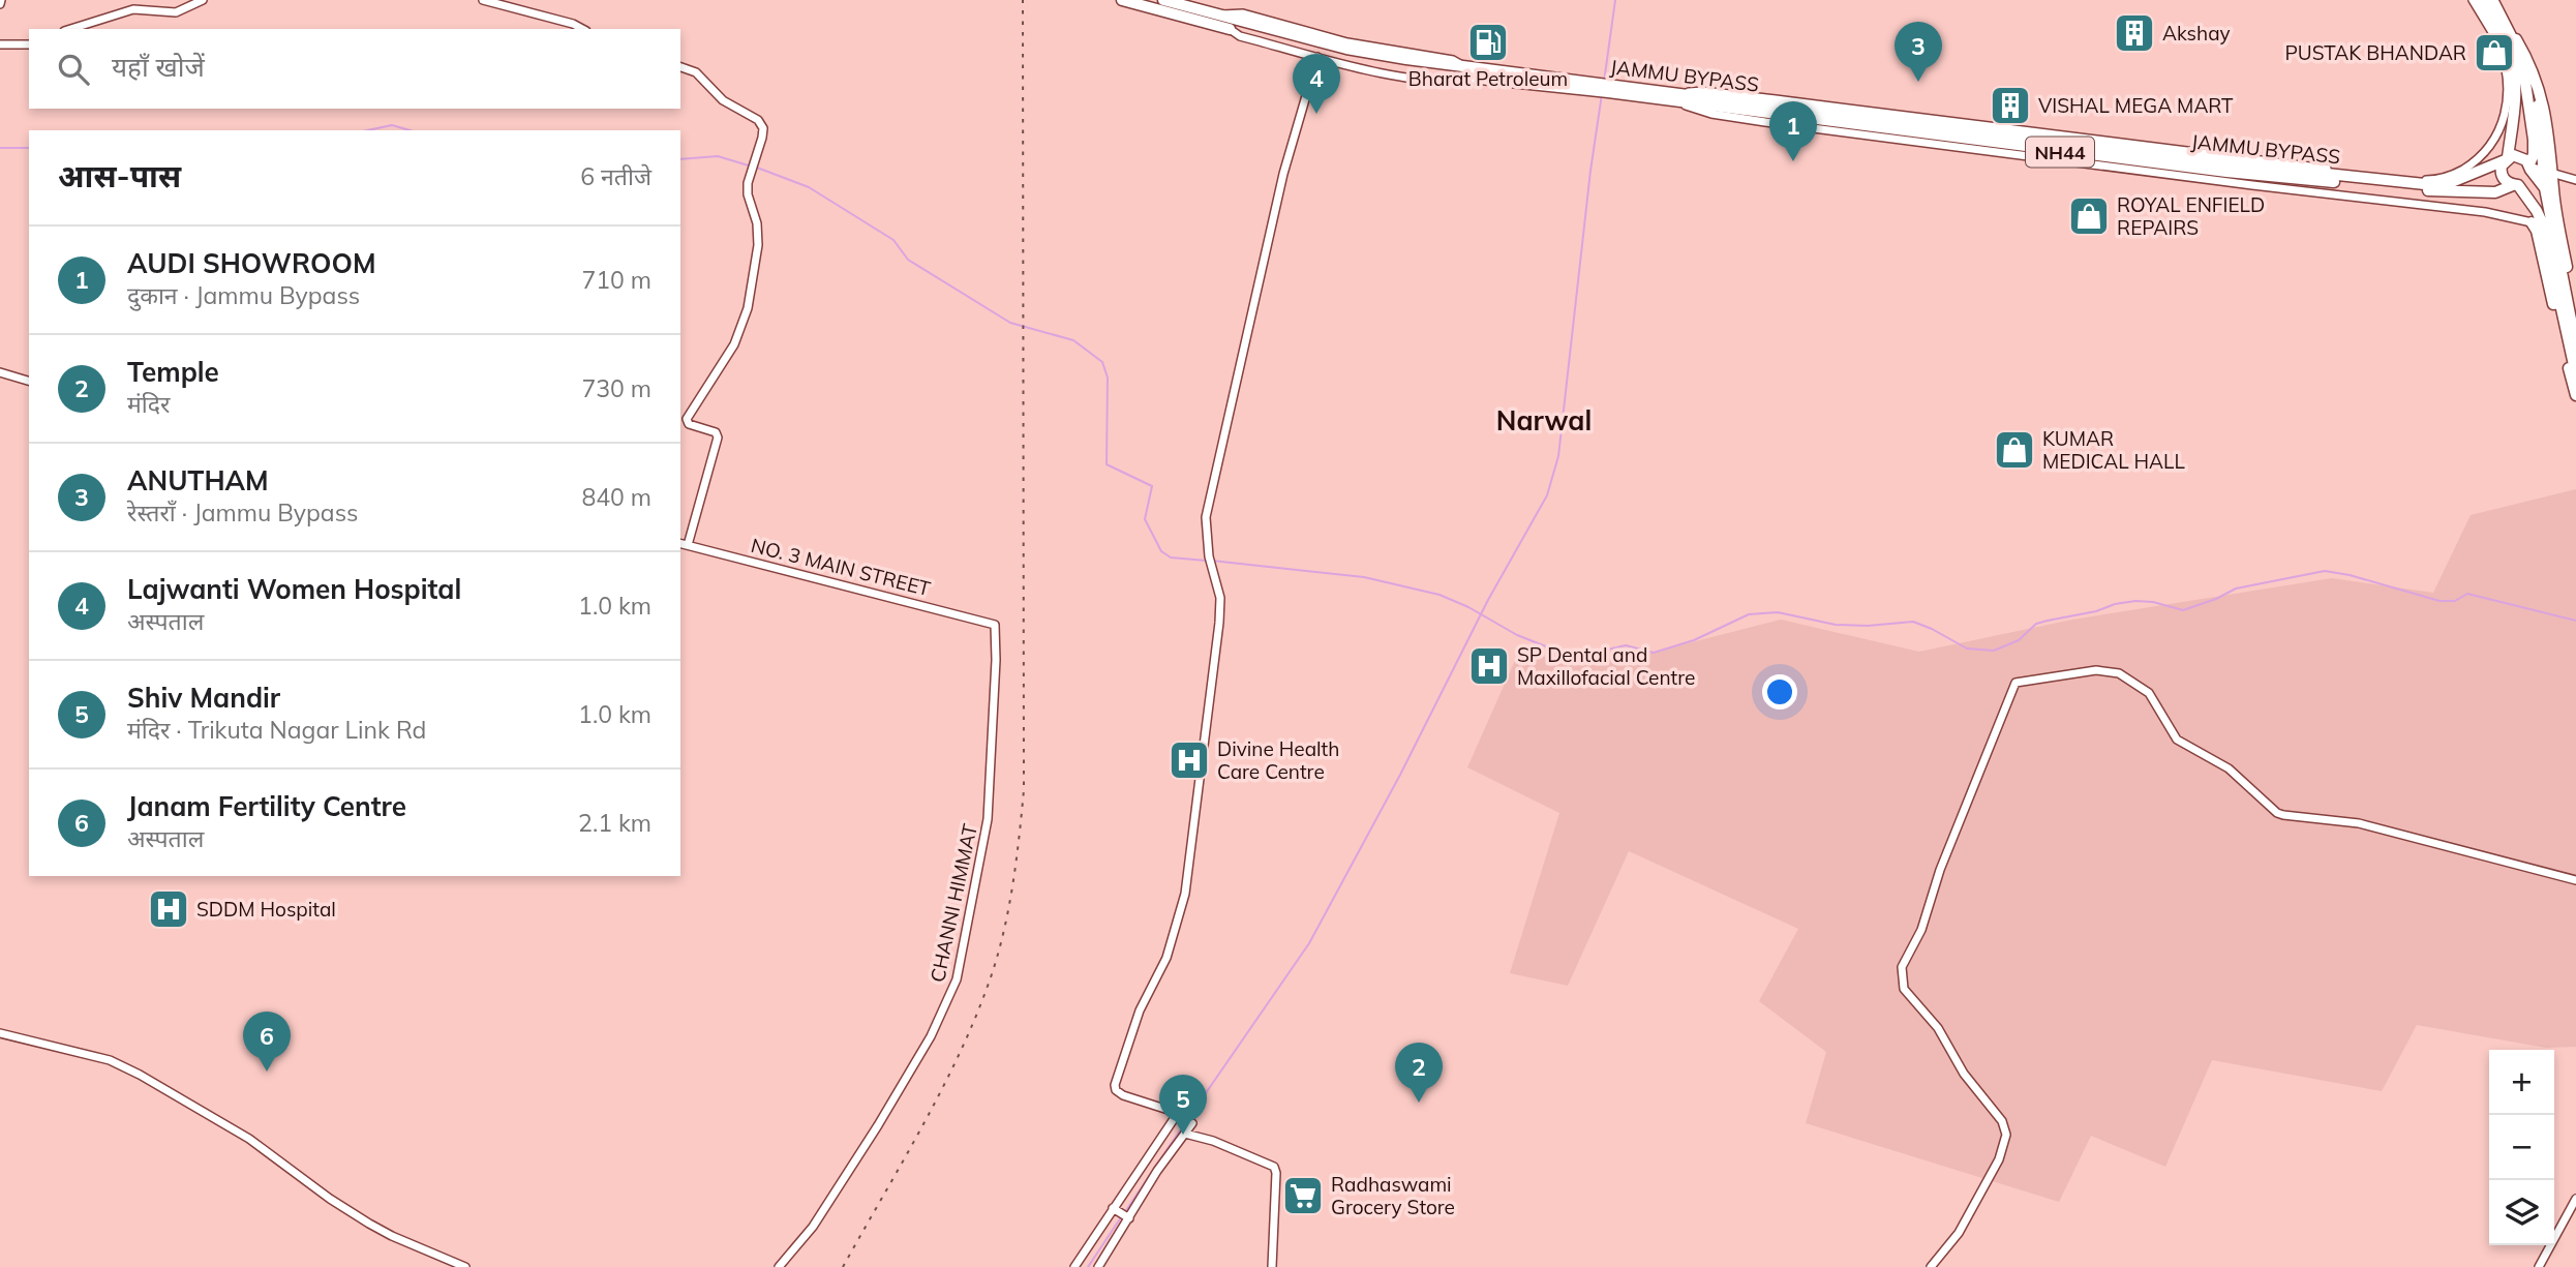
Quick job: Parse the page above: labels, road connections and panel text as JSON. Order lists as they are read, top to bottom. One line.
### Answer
{"streets":{"highway":["JAMMU BYPASS","NH44"],"street":["NO. 3 MAIN STREET","CHANNI HIMMAT"]},"crossings":[["NO. 3 MAIN STREET","CHANNI HIMMAT"]],"districts":["Narwal"],"places":{"building":["Akshay","VISHAL MEGA MART"],"fuel station":["Bharat Petroleum"],"shop":["PUSTAK BHANDAR","ROYAL ENFIELD REPAIRS","KUMAR MEDICAL HALL"],"hospital":["SP Dental and Maxillofacial Centre","Divine Health Care Centre","SDDM Hospital"],"supermarket":["Radhaswami Grocery Store"]},"page":{"pins":["3","4","1","6","2","5"],"search":"यहाँ खोजें","heading":["आस-पास","6 नतीजे"],"list":[{"mark":"1","name":"AUDI SHOWROOM","note":"दुकान · Jammu Bypass","value":"710 m"},{"mark":"2","name":"Temple","note":"मंदिर","value":"730 m"},{"mark":"3","name":"ANUTHAM","note":"रेस्तराँ · Jammu Bypass","value":"840 m"},{"mark":"4","name":"Lajwanti Women Hospital","note":"अस्पताल","value":"1.0 km"},{"mark":"5","name":"Shiv Mandir","note":"मंदिर · Trikuta Nagar Link Rd","value":"1.0 km"},{"mark":"6","name":"Janam Fertility Centre","note":"अस्पताल","value":"2.1 km"}],"map_buttons":["+","−"]}}
